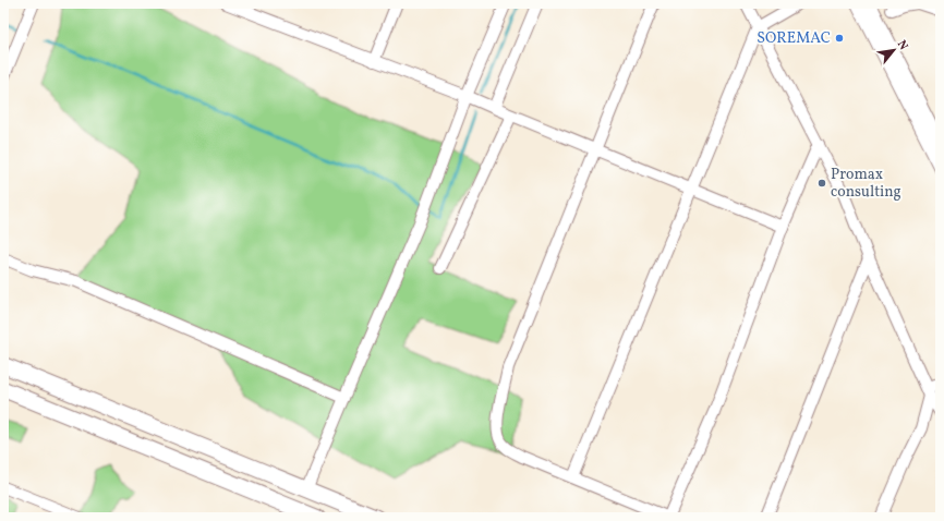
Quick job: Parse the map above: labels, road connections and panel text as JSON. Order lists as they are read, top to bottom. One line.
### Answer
{"places":["SOREMAC","Promax consulting"],"north":"top right"}
